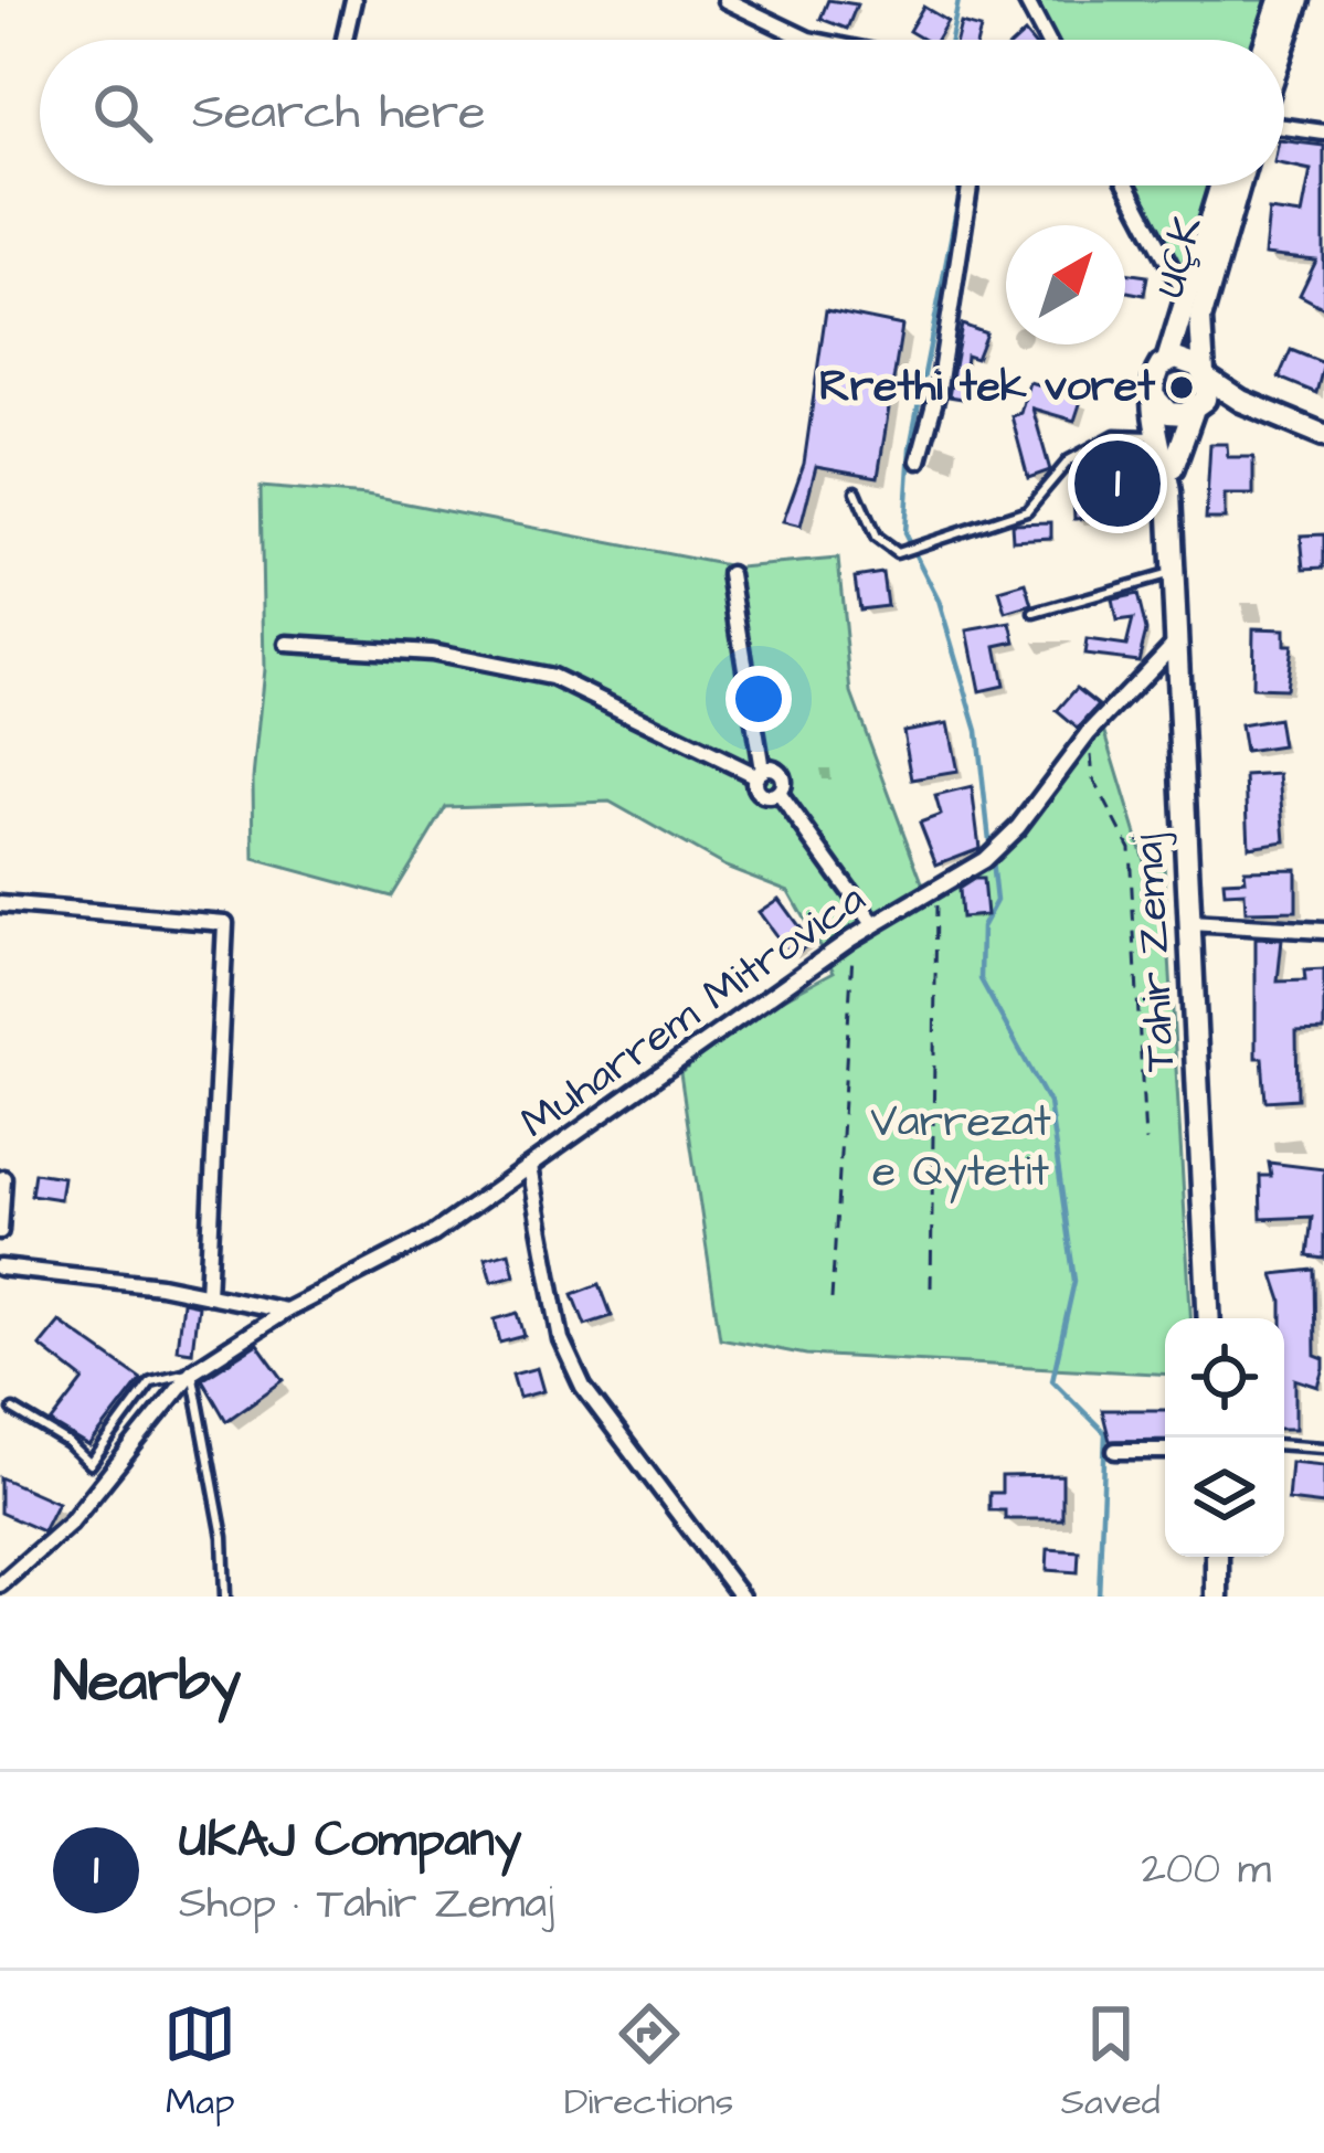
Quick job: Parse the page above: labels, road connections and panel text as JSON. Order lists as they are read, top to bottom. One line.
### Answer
{"streets":{"main road":["UÇK","Tahir Zemaj"],"street":["Muharrem Mitrovica"]},"crossings":[["UÇK","Tahir Zemaj"],["Tahir Zemaj","Muharrem Mitrovica"]],"parks":["Varrezat e Qytetit"],"places":["Rrethi tek voret"],"north":"top right","page":{"search":"Search here","pins":"1","heading":"Nearby","list":[{"mark":"1","name":"UKAJ Company","note":"Shop · Tahir Zemaj","value":"200 m"}],"nav":["Map","Directions","Saved"]}}
